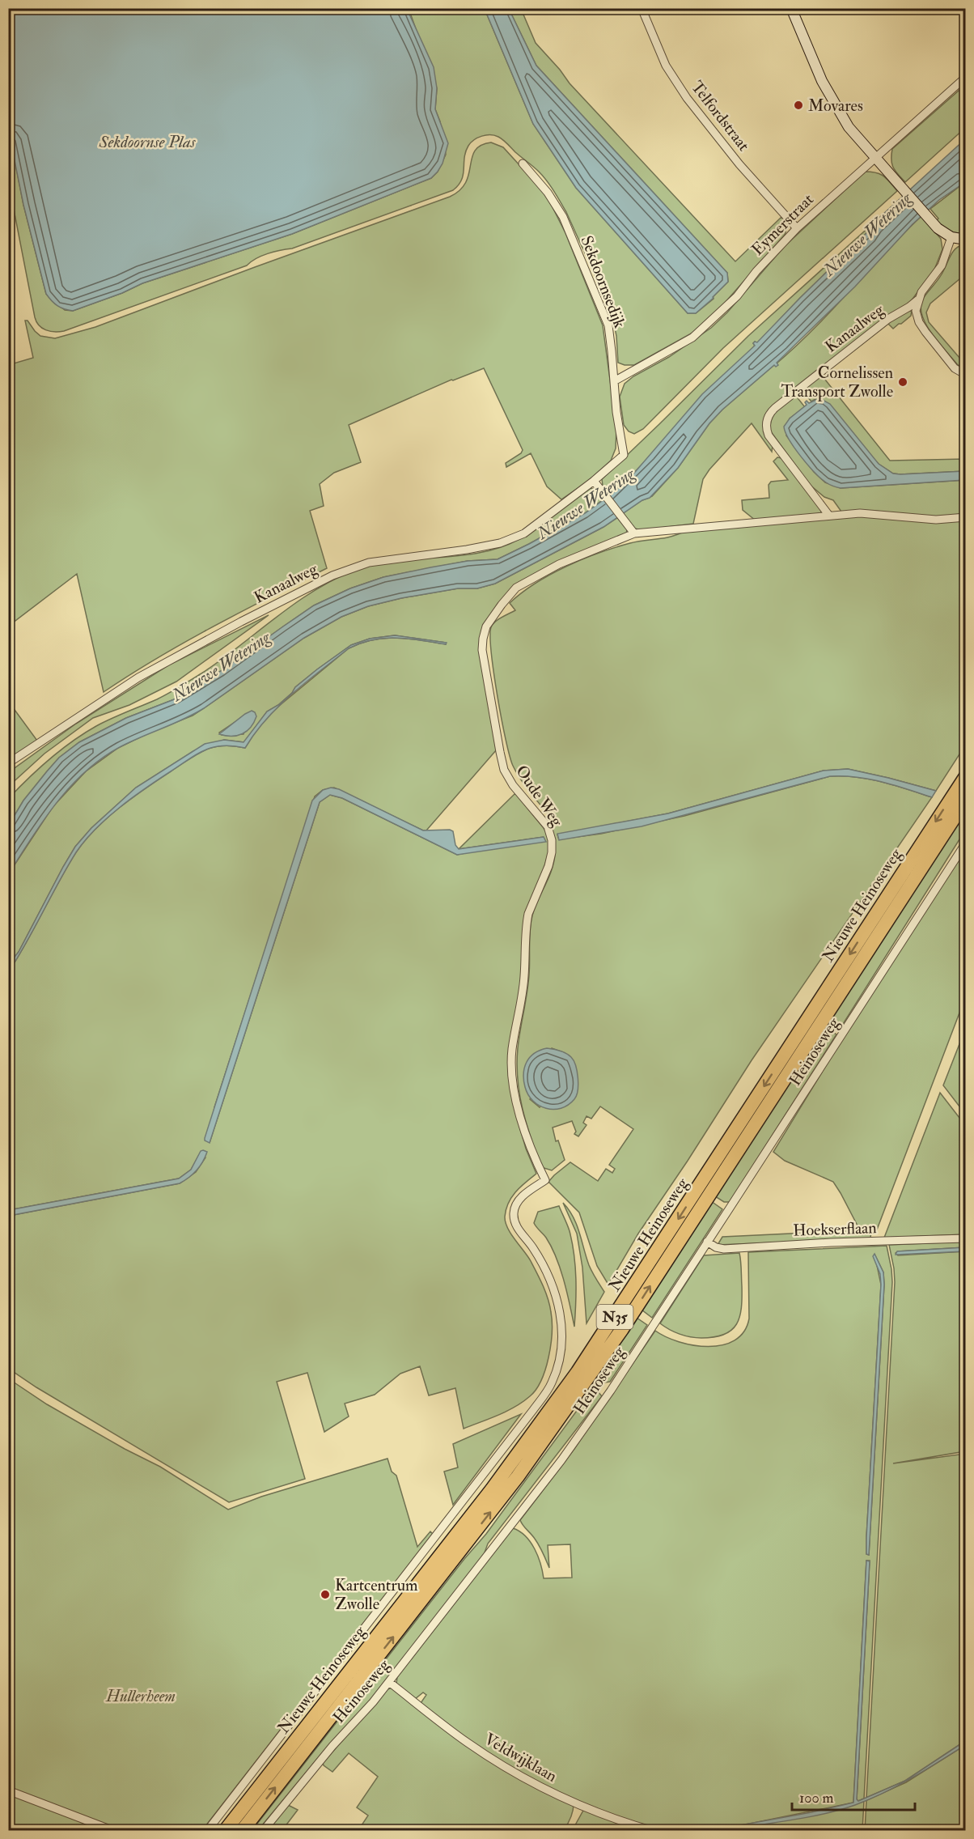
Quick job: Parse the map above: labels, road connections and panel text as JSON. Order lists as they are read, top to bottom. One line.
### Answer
{"streets":{"highway":["Nieuwe Heinoseweg","N35"],"street":["Telfordstraat","Eymerstraat","Sekdoornsedijk","Kanaalweg","Oude Weg","Heinoseweg","Hoekserflaan","Veldwijklaan"]},"crossings":[["Telfordstraat","Eymerstraat"],["Eymerstraat","Sekdoornsedijk"],["Sekdoornsedijk","Kanaalweg"],["Heinoseweg","Hoekserflaan"],["Heinoseweg","Veldwijklaan"]],"water":["Sekdoornse Plas","Nieuwe Wetering"],"parks":["Hullerheem"],"places":["Movares","Cornelissen Transport Zwolle","Kartcentrum Zwolle"],"scale_bar":"100 m"}
